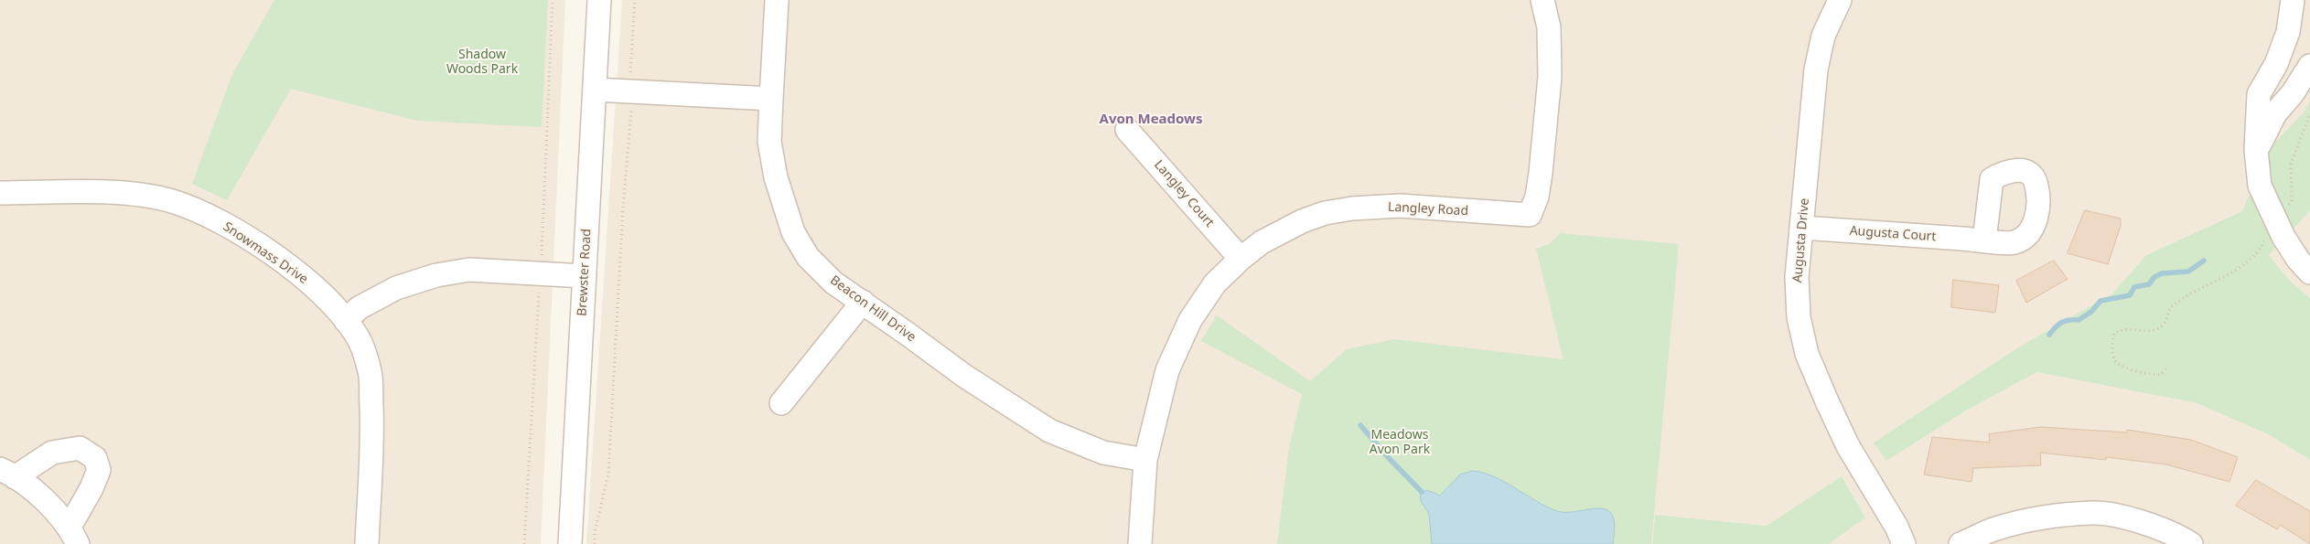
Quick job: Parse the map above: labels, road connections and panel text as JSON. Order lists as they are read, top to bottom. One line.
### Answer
{"streets":{"street":["Langley Court","Langley Road","Augusta Court","Augusta Drive","Snowmass Drive","Brewster Road","Beacon Hill Drive"]},"crossings":[["Langley Court","Langley Road"],["Langley Road","Beacon Hill Drive"],["Augusta Court","Augusta Drive"]],"districts":["Avon Meadows"],"parks":["Shadow Woods Park","Meadows Avon Park"]}
